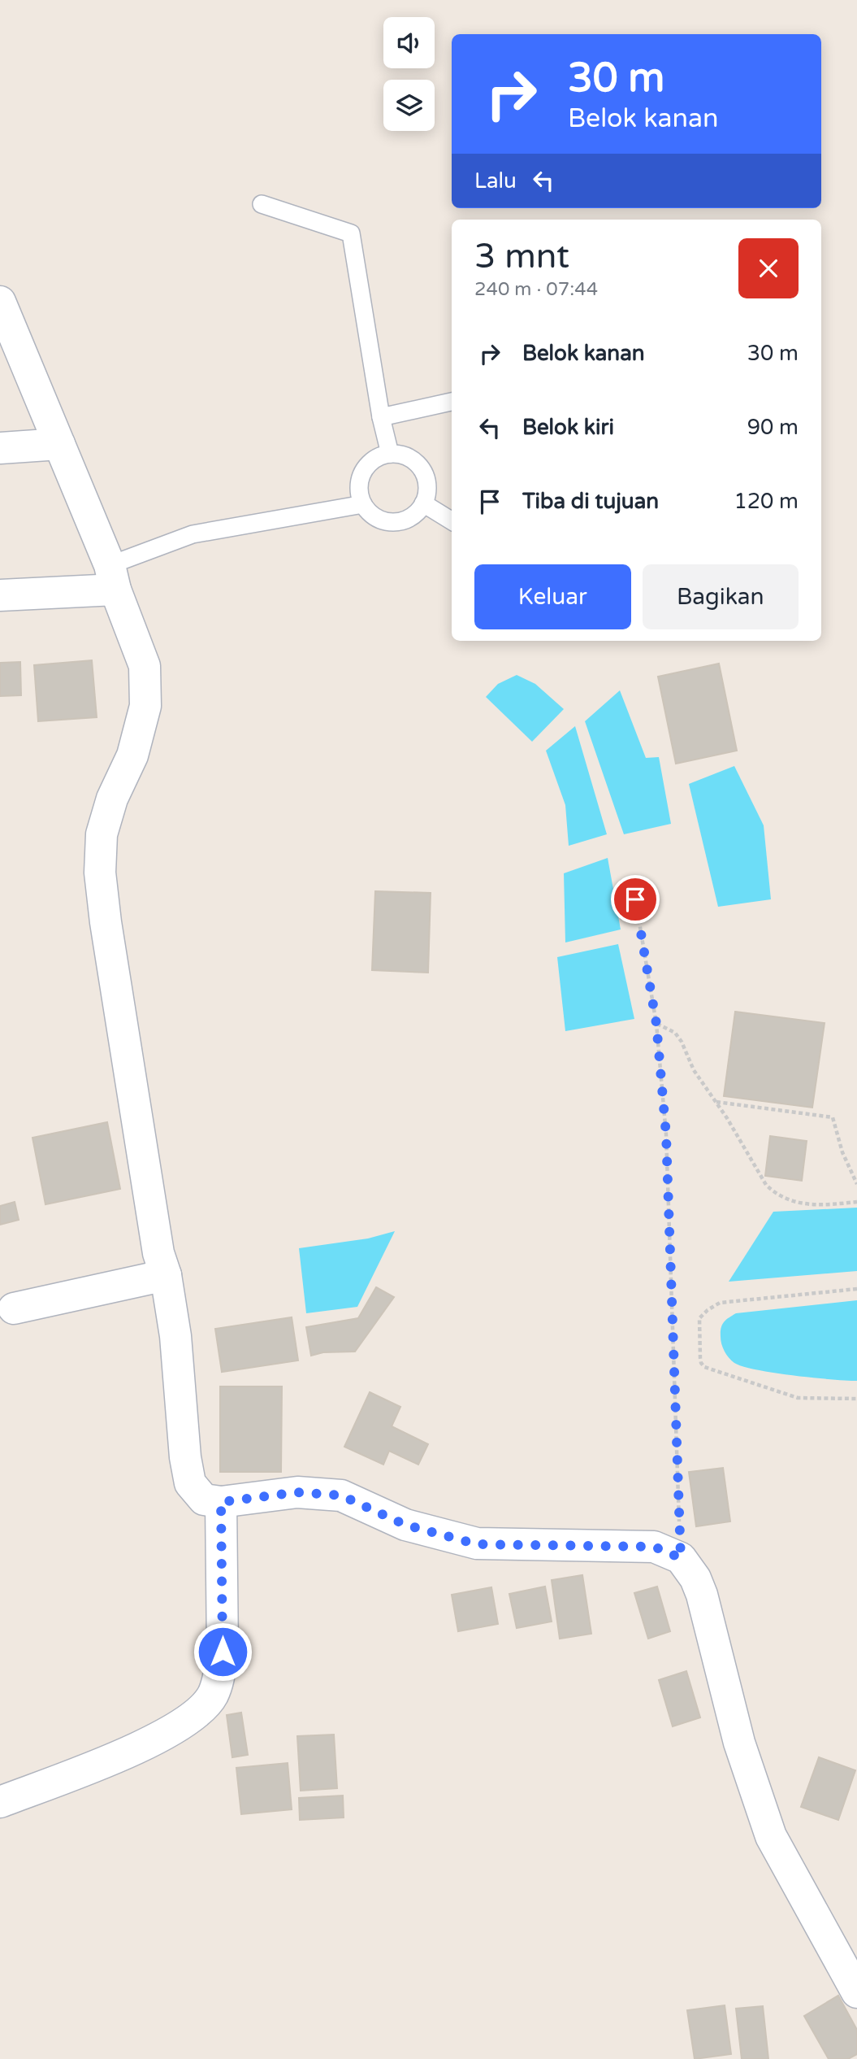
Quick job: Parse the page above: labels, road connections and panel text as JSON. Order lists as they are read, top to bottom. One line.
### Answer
{"page":{"turn":["30 m","Belok kanan"],"then":"Lalu","heading":["3 mnt","240 m · 07:44"],"list":[{"name":"Belok kanan","value":"30 m"},{"name":"Belok kiri","value":"90 m"},{"name":"Tiba di tujuan","value":"120 m"}],"buttons":["Keluar","Bagikan"]}}
